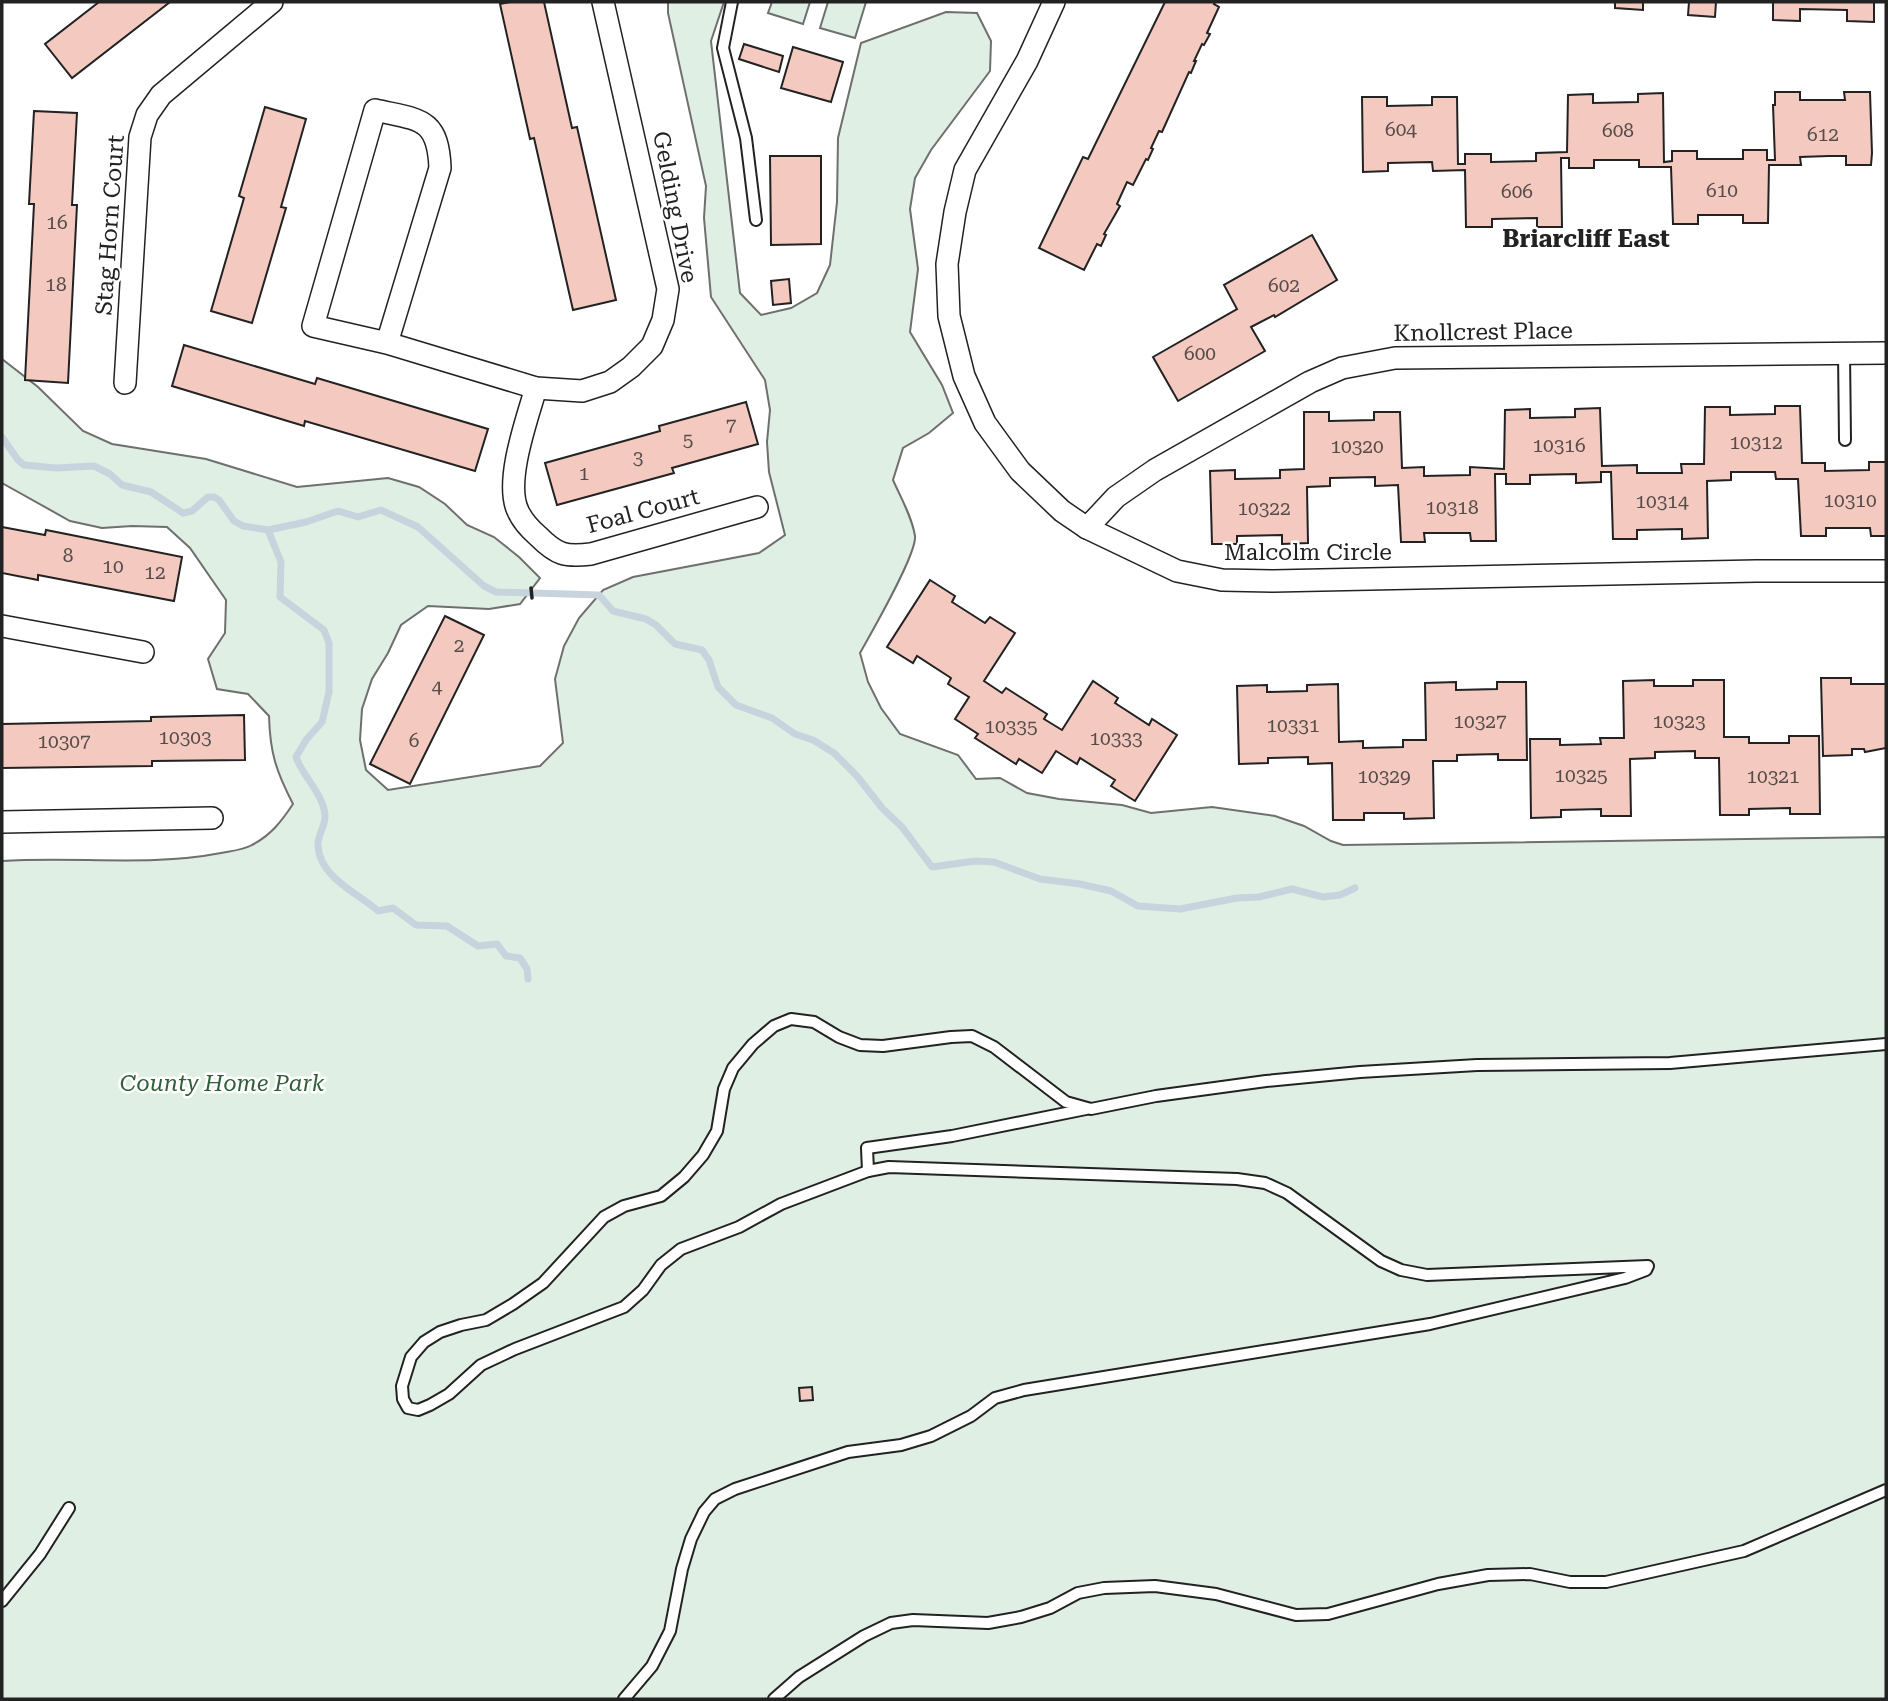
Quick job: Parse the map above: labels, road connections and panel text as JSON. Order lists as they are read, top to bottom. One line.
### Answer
{"streets":{"street":["Gelding Drive","Stag Horn Court","Knollcrest Place","Foal Court","Malcolm Circle"]},"crossings":[["Gelding Drive","Foal Court"],["Knollcrest Place","Malcolm Circle"]],"districts":["Briarcliff East"],"parks":["County Home Park"],"house_numbers":["604","608","612","610","606","16","18","602","600","7","5","10312","10316","10320","3","1","10310","10314","10318","10322","8","10","12","2","4","10327","10323","10331","10335","10303","10333","6","10307","10325","10329","10321"]}
